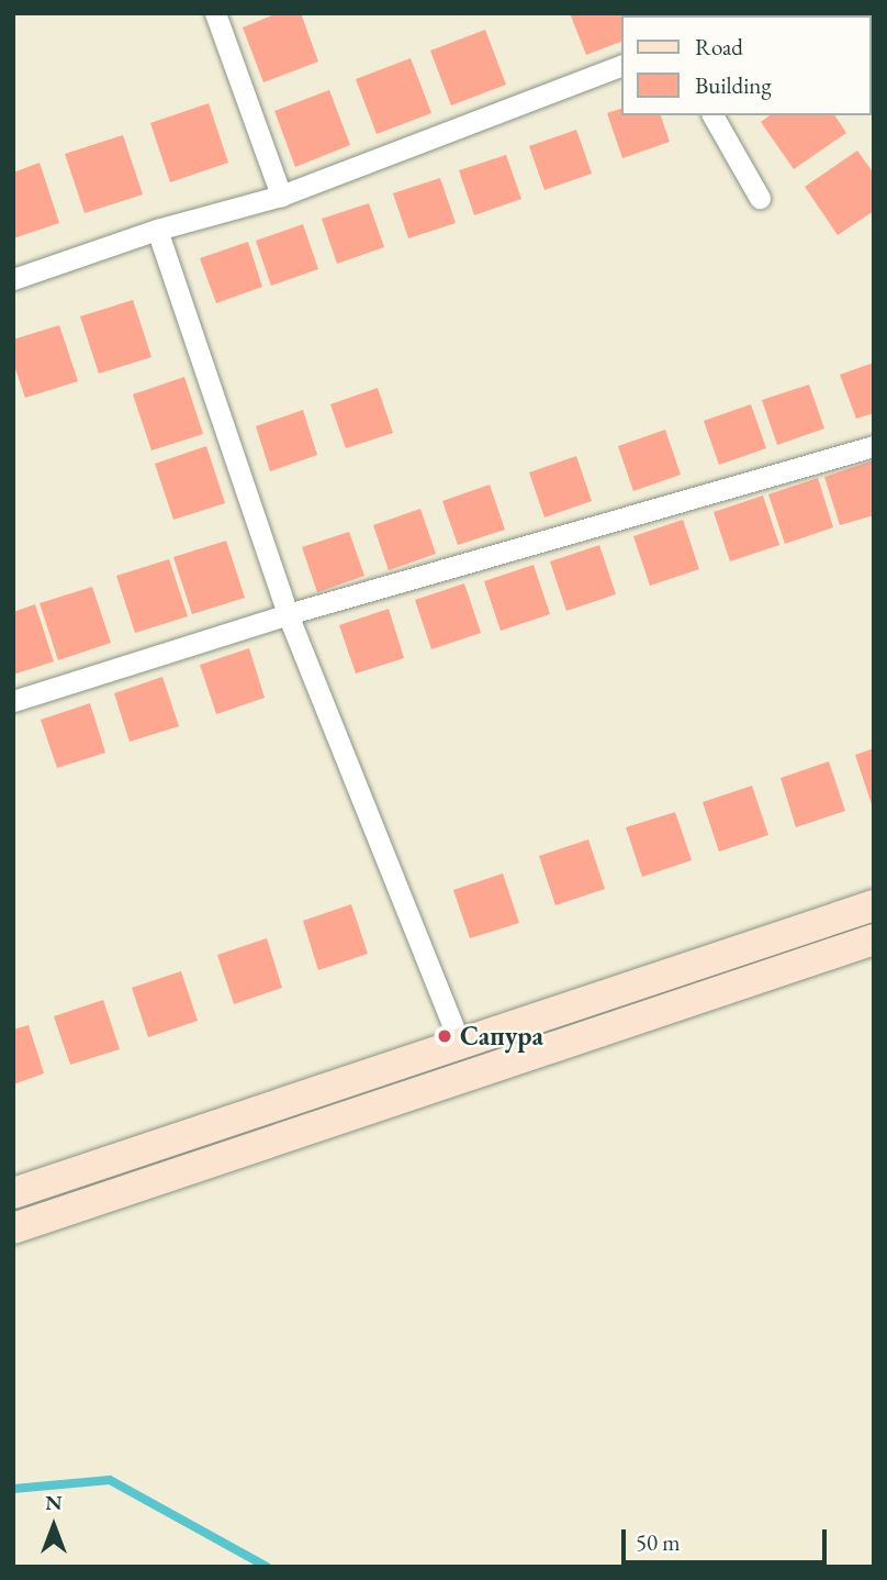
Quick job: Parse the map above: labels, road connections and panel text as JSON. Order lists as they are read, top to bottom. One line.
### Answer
{"places":["Сапура"],"legend":["Road","Building"],"scale_bar":"50 m","north":"top"}
